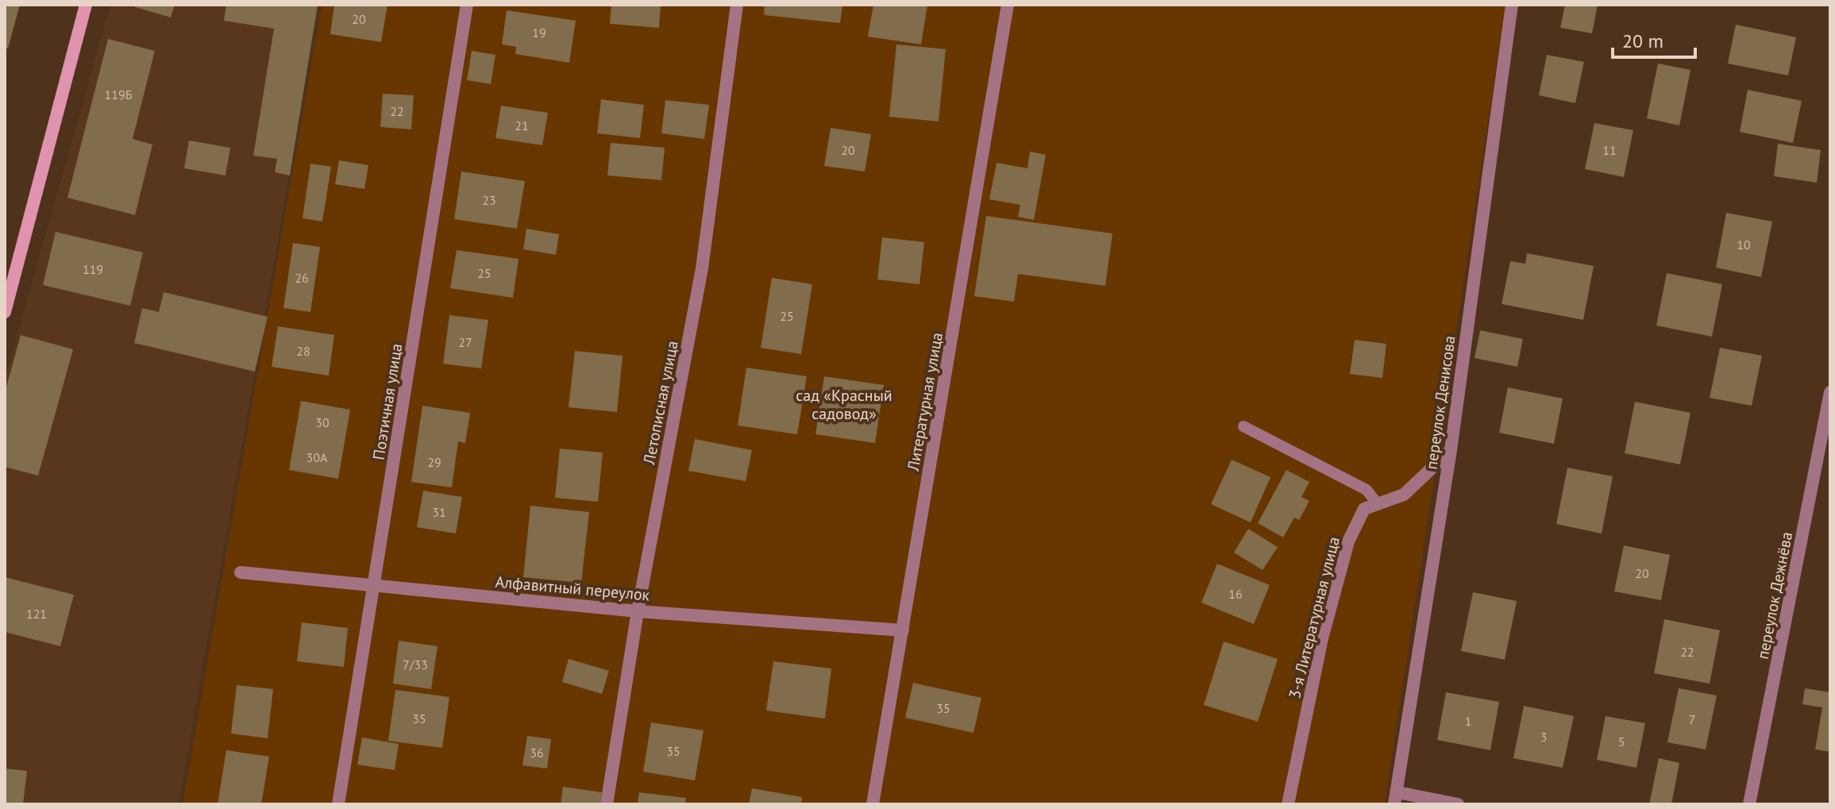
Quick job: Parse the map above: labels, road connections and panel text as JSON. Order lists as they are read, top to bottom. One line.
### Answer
{"streets":{"street":["Поэтичная улица","Литературная улица","Летописная улица","переулок Денисова","Алфавитный переулок","переулок Дежнёва","3-я Литературная улица"]},"crossings":[["Поэтичная улица","Алфавитный переулок"],["Литературная улица","Алфавитный переулок"],["Летописная улица","Алфавитный переулок"],["переулок Денисова","3-я Литературная улица"]],"parks":["сад «Красный садовод»"],"house_numbers":["20","19","119Б","22","21","20","11","23","10","119","25","26","25","27","28","30","30А","29","31","20","16","121","22","7/33","35","35","7","1","3","5","35","36"],"scale_bar":"20 m"}
